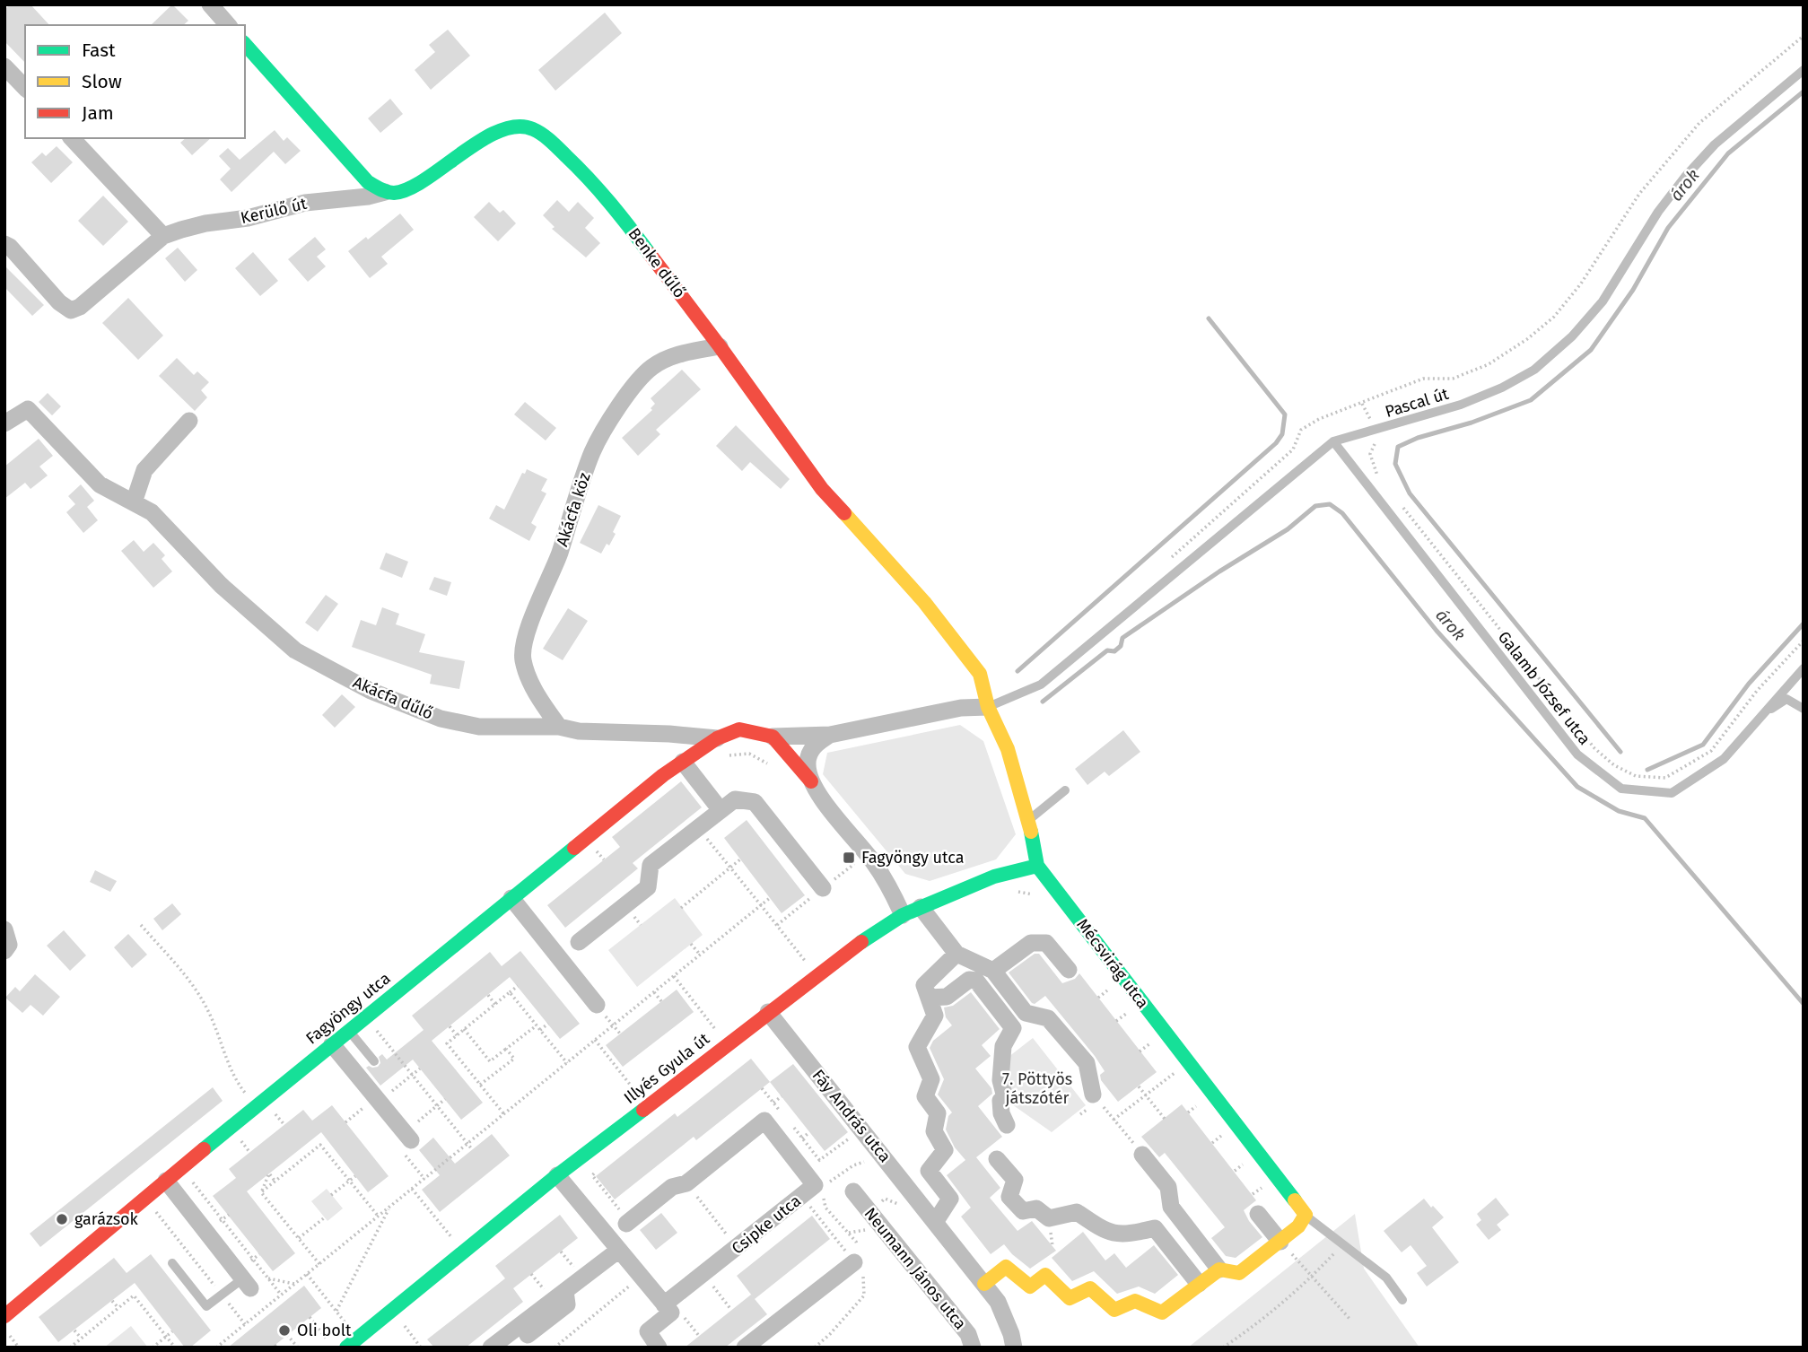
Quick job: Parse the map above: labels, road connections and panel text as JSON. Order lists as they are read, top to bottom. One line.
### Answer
{"streets":{"street":["Kerülő út","Benke dűlő","Akácfa köz","Akácfa dűlő","Mécsvirág utca","Fagyöngy utca","Illyés Gyula út","Fáy András utca","Csipke utca","Neumann János utca"],"lane":["Pascal út","Galamb József utca"]},"crossings":[["Kerülő út","Benke dűlő"],["Benke dűlő","Pascal út"],["Benke dűlő","Akácfa köz"],["Benke dűlő","Mécsvirág utca"],["Pascal út","Galamb József utca"],["Pascal út","Mécsvirág utca"],["Akácfa köz","Akácfa dűlő"],["Akácfa dűlő","Fagyöngy utca"],["Mécsvirág utca","Illyés Gyula út"],["Illyés Gyula út","Fáy András utca"]],"water":["árok"],"parks":["7. Pöttyös játszótér"],"places":{"transit":["Fagyöngy utca"],"other":["garázsok","Oli bolt"]},"legend":["Fast","Slow","Jam"]}
